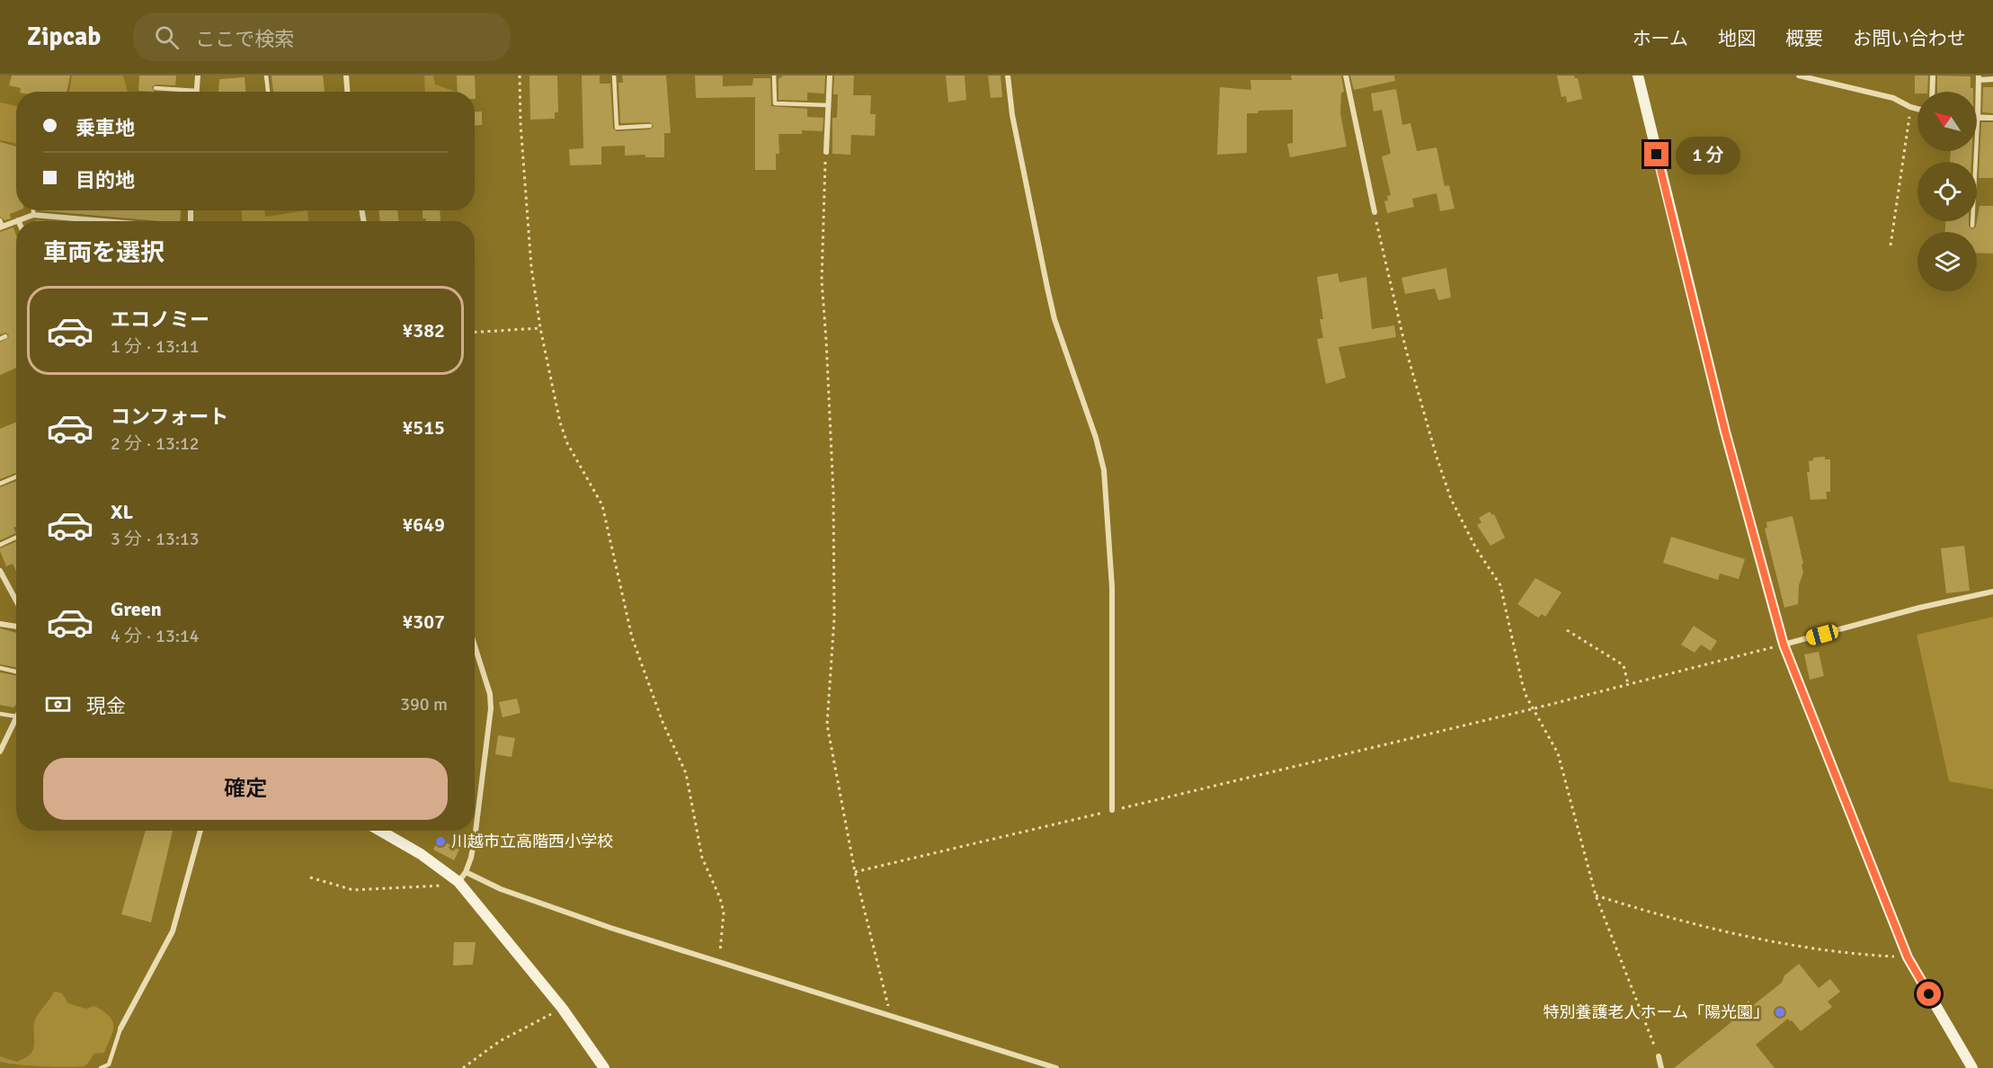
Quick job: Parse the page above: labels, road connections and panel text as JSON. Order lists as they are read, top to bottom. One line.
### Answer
{"places":["川越市立高階西小学校","特別養護老人ホーム「陽光園」"],"north":"top left","page":{"header":"Zipcab","search":"ここで検索","nav":["ホーム","地図","概要","お問い合わせ"],"banner":["乗車地","目的地"],"bubble":"1 分","heading":"車両を選択","list":[{"name":"エコノミー","note":"1 分 · 13:11","value":"¥382"},{"name":"コンフォート","note":"2 分 · 13:12","value":"¥515"},{"name":"XL","note":"3 分 · 13:13","value":"¥649"},{"name":"Green","note":"4 分 · 13:14","value":"¥307"}],"pay":["現金","390 m"],"buttons":"確定"}}
